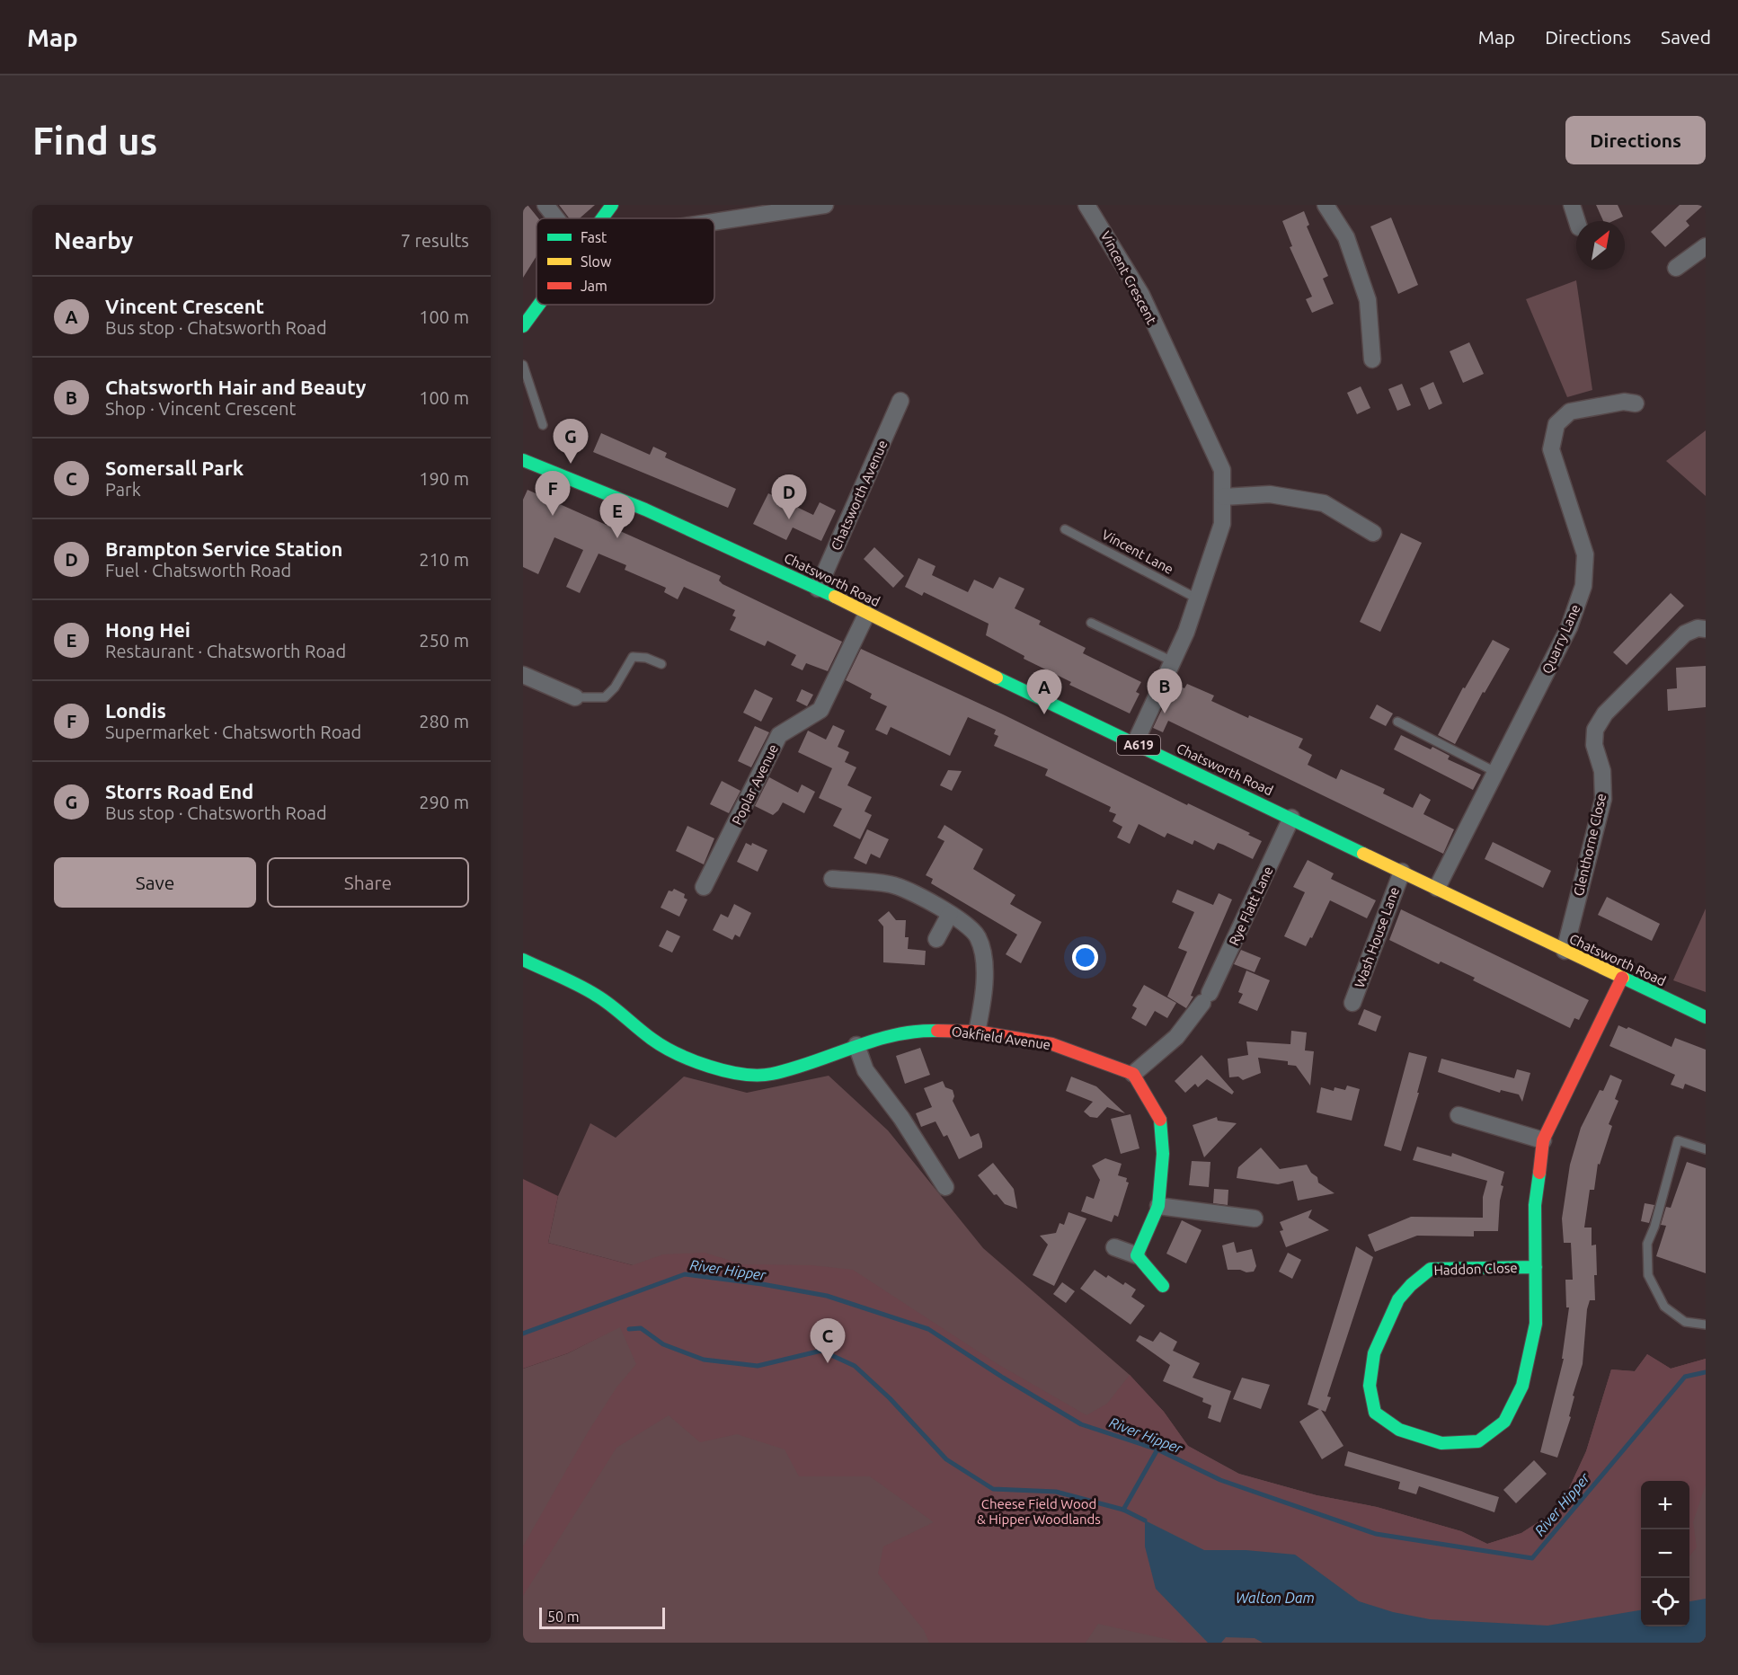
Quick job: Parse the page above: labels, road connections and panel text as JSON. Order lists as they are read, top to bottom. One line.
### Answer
{"streets":{"main road":["Chatsworth Road","A619","Oakfield Avenue","Haddon Close"],"street":["Vincent Crescent","Chatsworth Avenue","Quarry Lane","Poplar Avenue","Glenthorne Close","Rye Flatt Lane","Wash House Lane"],"lane":["Vincent Lane"]},"crossings":[["Vincent Crescent","Vincent Lane"],["Vincent Crescent","Chatsworth Road"],["Chatsworth Avenue","Chatsworth Road"],["Chatsworth Road","Quarry Lane"],["Chatsworth Road","Poplar Avenue"],["Chatsworth Road","Glenthorne Close"],["Chatsworth Road","Rye Flatt Lane"],["Chatsworth Road","Wash House Lane"],["Chatsworth Road","Haddon Close"],["Rye Flatt Lane","Oakfield Avenue"]],"water":["River Hipper","Walton Dam"],"parks":["Cheese Field Wood & Hipper Woodlands"],"legend":["Fast","Slow","Jam"],"scale_bar":"50 m","north":"top right","page":{"header":"Map","nav":["Map","Directions","Saved"],"buttons":["Directions",["Save","Share"]],"title":"Find us","heading":["Nearby","7 results"],"list":[{"mark":"A","name":"Vincent Crescent","note":"Bus stop · Chatsworth Road","value":"100 m"},{"mark":"B","name":"Chatsworth Hair and Beauty","note":"Shop · Vincent Crescent","value":"100 m"},{"mark":"C","name":"Somersall Park","note":"Park","value":"190 m"},{"mark":"D","name":"Brampton Service Station","note":"Fuel · Chatsworth Road","value":"210 m"},{"mark":"E","name":"Hong Hei","note":"Restaurant · Chatsworth Road","value":"250 m"},{"mark":"F","name":"Londis","note":"Supermarket · Chatsworth Road","value":"280 m"},{"mark":"G","name":"Storrs Road End","note":"Bus stop · Chatsworth Road","value":"290 m"}],"pins":["G","F","D","E","B","A","C"],"map_buttons":["+","−"],"scale":"50 m"}}
